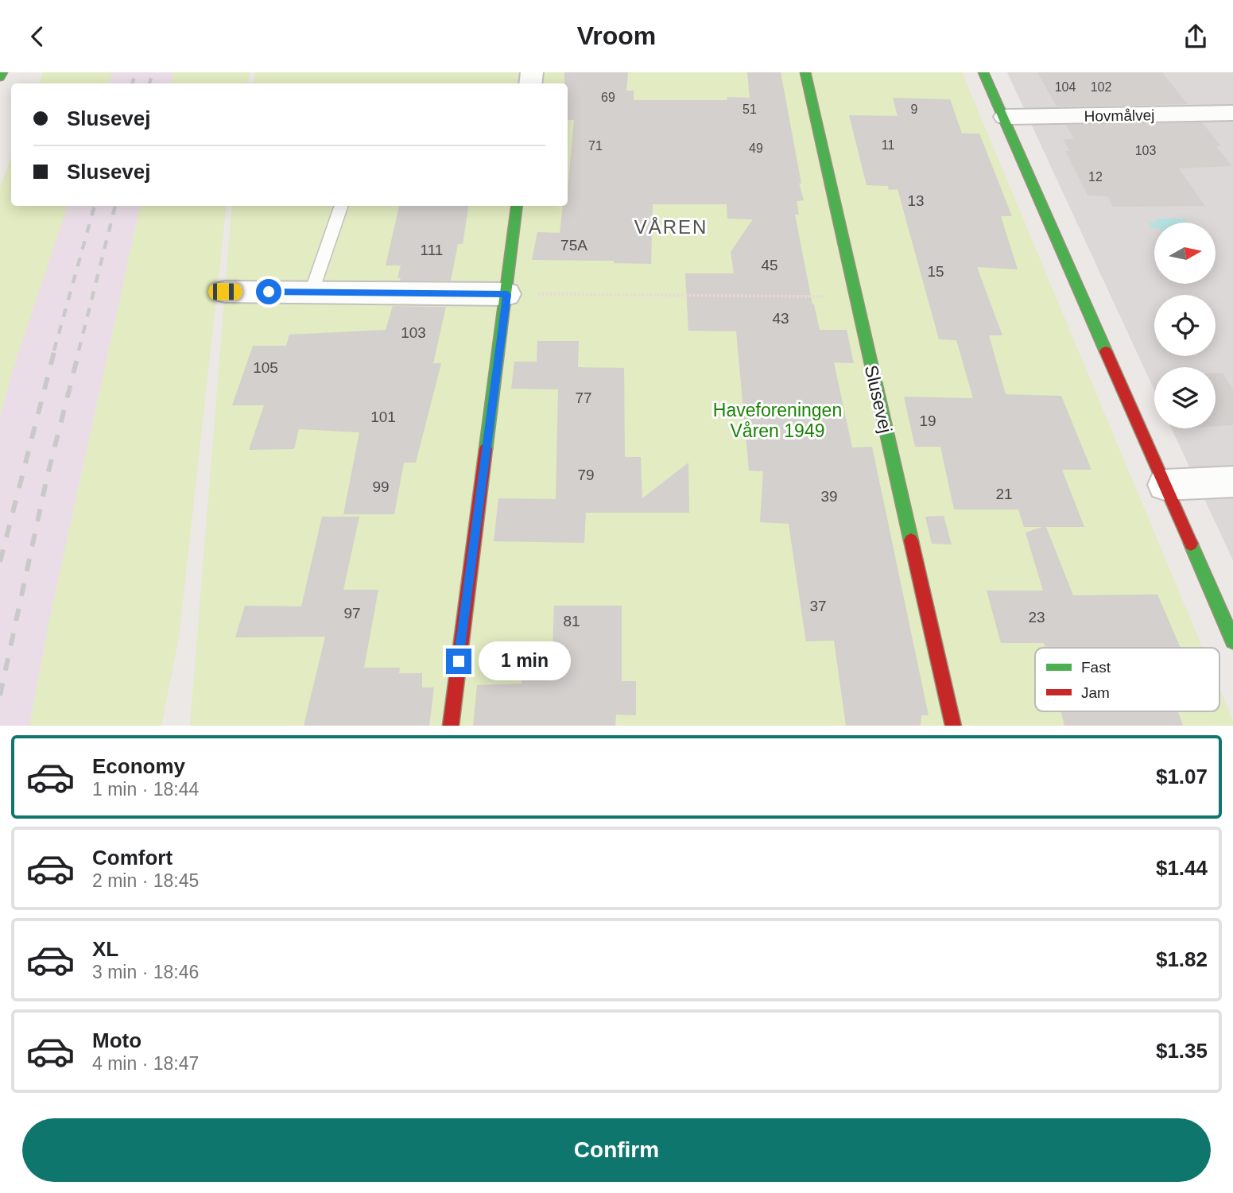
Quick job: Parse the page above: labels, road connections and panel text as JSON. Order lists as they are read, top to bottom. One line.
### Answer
{"streets":{"main road":["Slusevej"],"street":["Hovmålvej"]},"districts":["VÅREN"],"parks":["Haveforeningen Våren 1949"],"house_numbers":["104","102","69","51","9","11","71","49","103","12","13","75A","111","45","15","43","103","105","77","101","19","79","99","21","39","37","97","23","81"],"legend":["Fast","Jam"],"north":"right","page":{"header":"Vroom","banner":["Slusevej","Slusevej"],"bubble":"1 min","list":[{"name":"Economy","note":"1 min · 18:44","value":"$1.07"},{"name":"Comfort","note":"2 min · 18:45","value":"$1.44"},{"name":"XL","note":"3 min · 18:46","value":"$1.82"},{"name":"Moto","note":"4 min · 18:47","value":"$1.35"}],"buttons":"Confirm"}}
